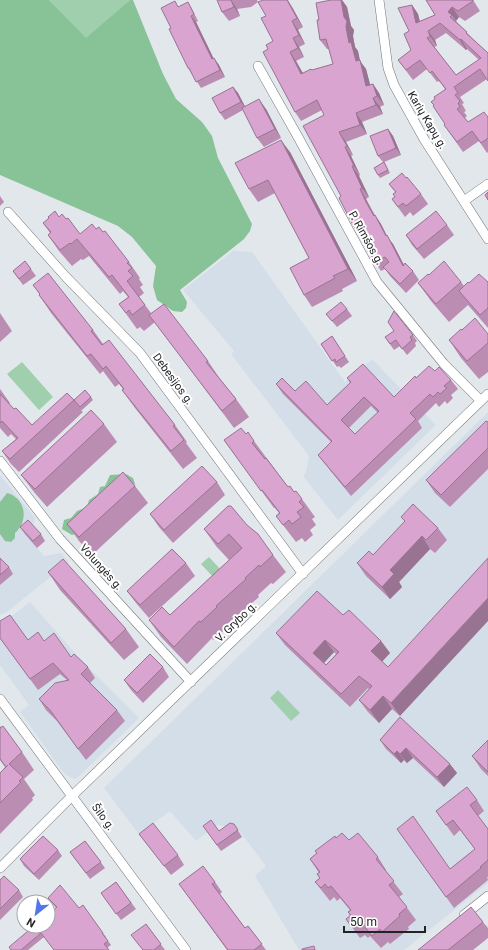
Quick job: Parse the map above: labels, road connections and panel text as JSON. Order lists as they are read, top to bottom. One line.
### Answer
{"streets":{"street":["Karių Kapų g.","P. Rimšos g.","Debesijos g.","Volungės g.","V. Grybo g.","Šilo g."]},"crossings":[["P. Rimšos g.","V. Grybo g."],["Debesijos g.","V. Grybo g."],["Volungės g.","V. Grybo g."],["V. Grybo g.","Šilo g."]],"scale_bar":"50 m","north":"bottom left"}
